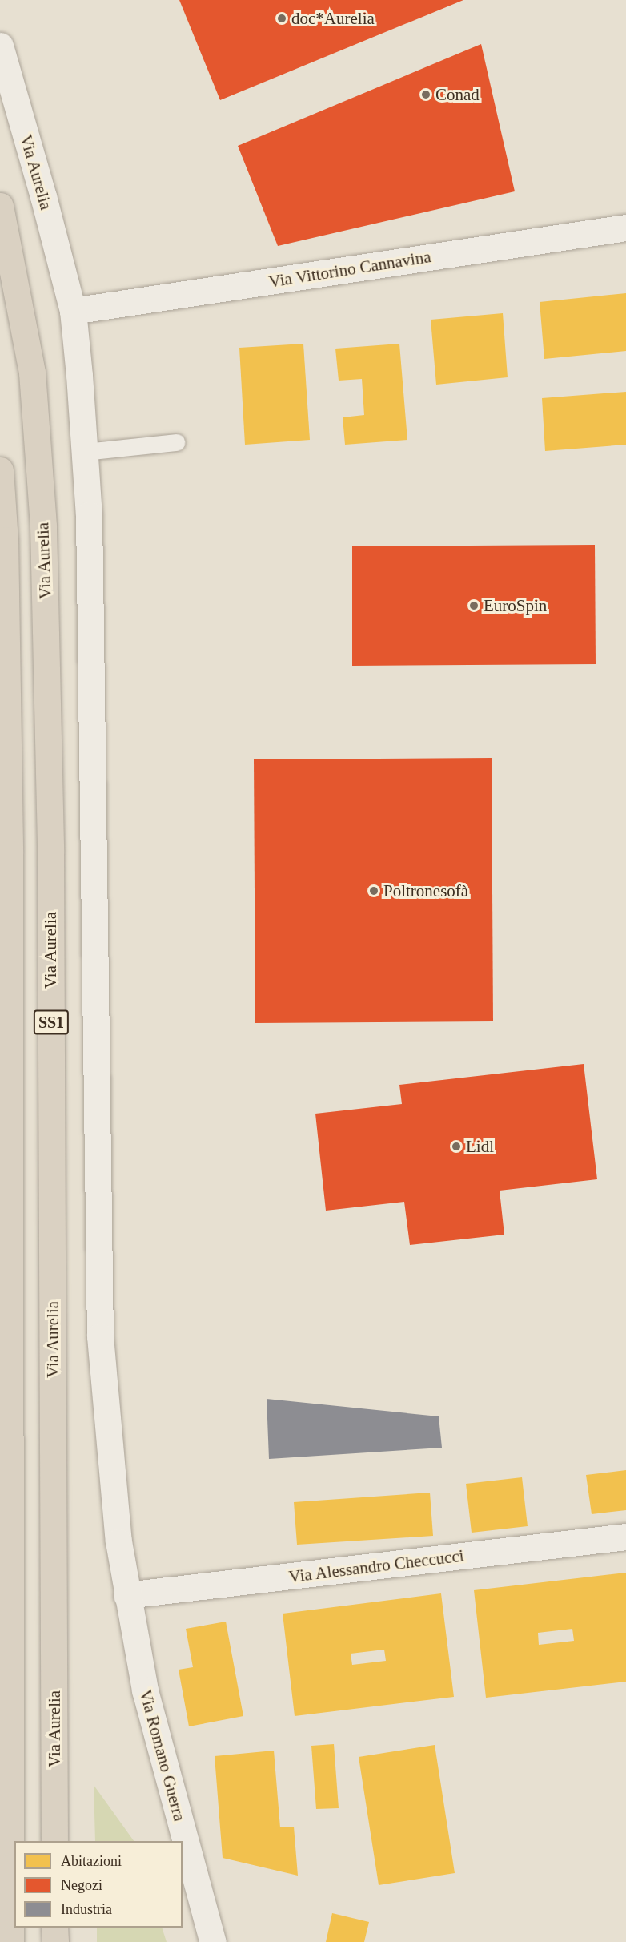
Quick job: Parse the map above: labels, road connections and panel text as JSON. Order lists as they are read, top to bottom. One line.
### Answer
{"streets":{"highway":["Via Aurelia","SS1"],"street":["Via Vittorino Cannavina","Via Alessandro Checcucci","Via Romano Guerra"]},"crossings":[["Via Aurelia","Via Vittorino Cannavina"],["Via Aurelia","Via Alessandro Checcucci"],["Via Aurelia","Via Romano Guerra"],["Via Alessandro Checcucci","Via Romano Guerra"]],"places":["doc*Aurelia","Conad","EuroSpin","Poltronesofà","Lidl"],"legend":["Abitazioni","Negozi","Industria"]}
